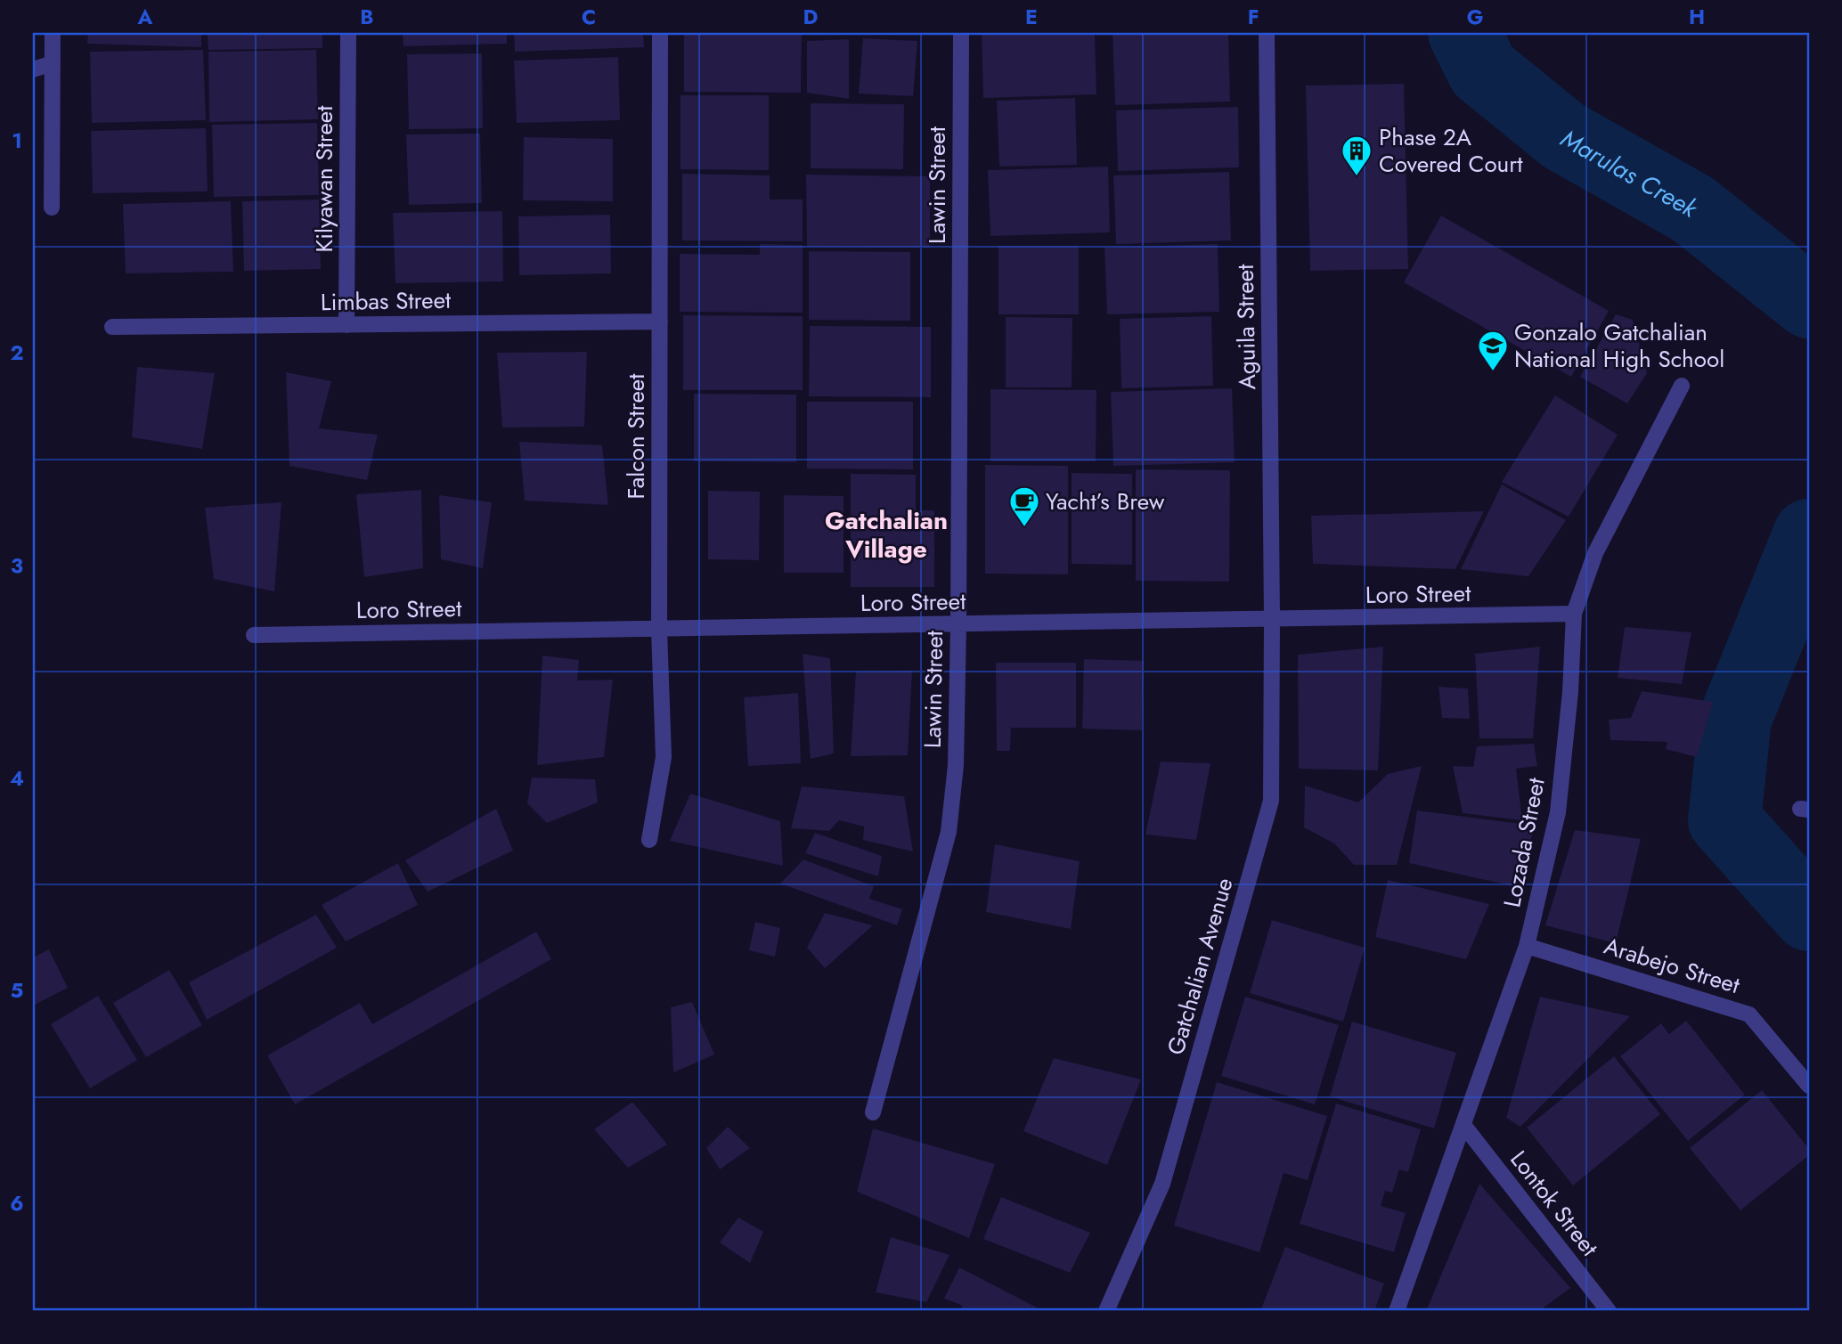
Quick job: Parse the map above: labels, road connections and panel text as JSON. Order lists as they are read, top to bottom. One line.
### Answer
{"streets":{"street":["Kilyawan Street","Lawin Street","Limbas Street","Aguila Street","Falcon Street","Loro Street","Lozada Street","Arabejo Street","Gatchalian Avenue","Lontok Street"]},"crossings":[["Kilyawan Street","Limbas Street"],["Lawin Street","Loro Street"],["Limbas Street","Falcon Street"],["Aguila Street","Loro Street"],["Aguila Street","Gatchalian Avenue"],["Falcon Street","Loro Street"],["Loro Street","Lozada Street"],["Loro Street","Gatchalian Avenue"],["Lozada Street","Arabejo Street"],["Lozada Street","Lontok Street"]],"districts":["Gatchalian Village"],"water":["Marulas Creek"],"places":{"building":["Phase 2A Covered Court"],"school or university":["Gonzalo Gatchalian National High School"],"cafe":["Yacht’s Brew"]},"grid":{"columns":["A","B","C","D","E","F","G","H"],"rows":["1","2","3","4","5","6"]}}
